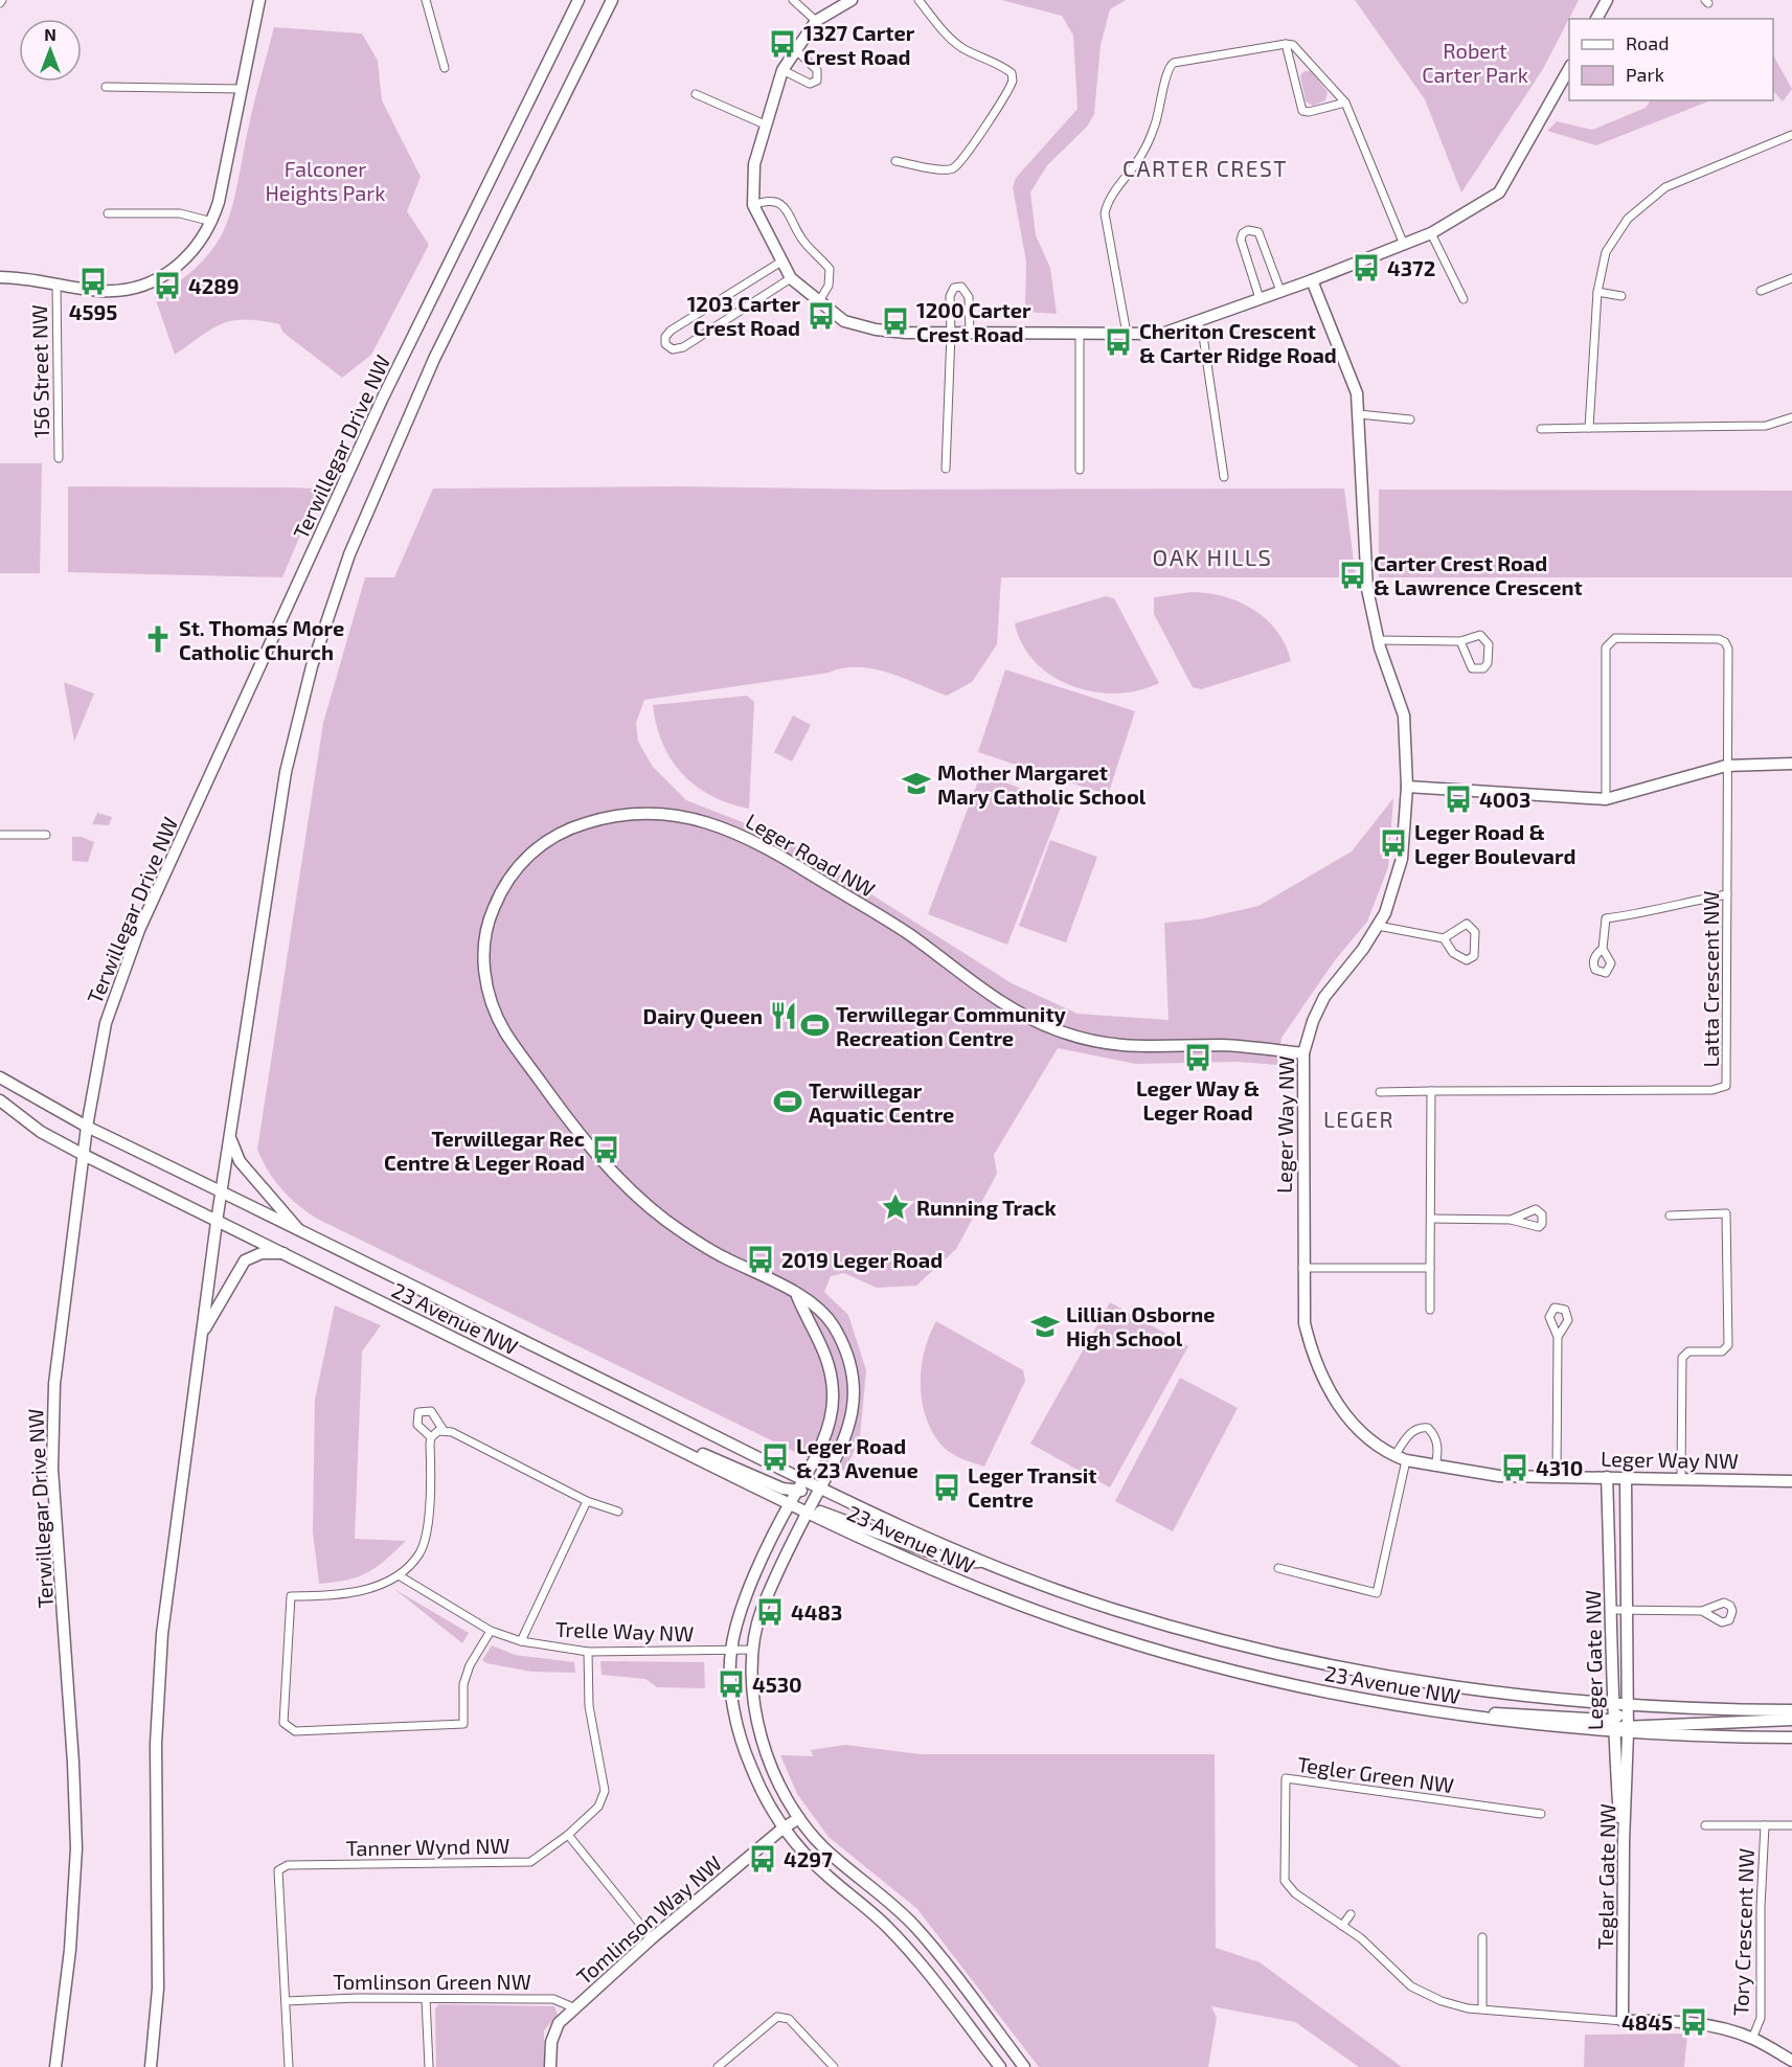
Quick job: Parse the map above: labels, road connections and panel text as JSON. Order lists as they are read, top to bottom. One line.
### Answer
{"streets":{"street":["156 Street NW","Terwillegar Drive NW","Leger Road NW","Latta Crescent NW","Leger Way NW","23 Avenue NW","Trelle Way NW","Leger Gate NW","Tegler Green NW","Tanner Wynd NW","Teglar Gate NW","Tomlinson Way NW","Tory Crescent NW","Tomlinson Green NW"]},"crossings":[["Terwillegar Drive NW","23 Avenue NW"],["Leger Road NW","Leger Way NW"],["Leger Road NW","23 Avenue NW"],["Leger Road NW","Trelle Way NW"],["Leger Road NW","Tomlinson Way NW"],["Leger Way NW","Leger Gate NW"],["23 Avenue NW","Leger Gate NW"],["23 Avenue NW","Teglar Gate NW"],["Trelle Way NW","Tanner Wynd NW"],["Leger Gate NW","Teglar Gate NW"],["Tegler Green NW","Teglar Gate NW"],["Tanner Wynd NW","Tomlinson Green NW"],["Tomlinson Way NW","Tomlinson Green NW"]],"districts":["CARTER CREST","OAK HILLS","LEGER"],"parks":["Robert Carter Park","Falconer Heights Park"],"places":{"bus stop":["1327 Carter Crest Road","4372","4595","4289","1203 Carter Crest Road","1200 Carter Crest Road","Cheriton Crescent & Carter Ridge Road","Carter Crest Road & Lawrence Crescent","4003","Leger Road & Leger Boulevard","Leger Way & Leger Road","Terwillegar Rec Centre & Leger Road","2019 Leger Road","Leger Road & 23 Avenue","4310","Leger Transit Centre","4483","4530","4297","4845"],"church":["St. Thomas More Catholic Church"],"school or university":["Mother Margaret Mary Catholic School","Lillian Osborne High School"],"restaurant":["Dairy Queen"],"sports":["Terwillegar Community Recreation Centre","Terwillegar Aquatic Centre"],"place":["Running Track"]},"legend":["Road","Park"],"north":"top"}
